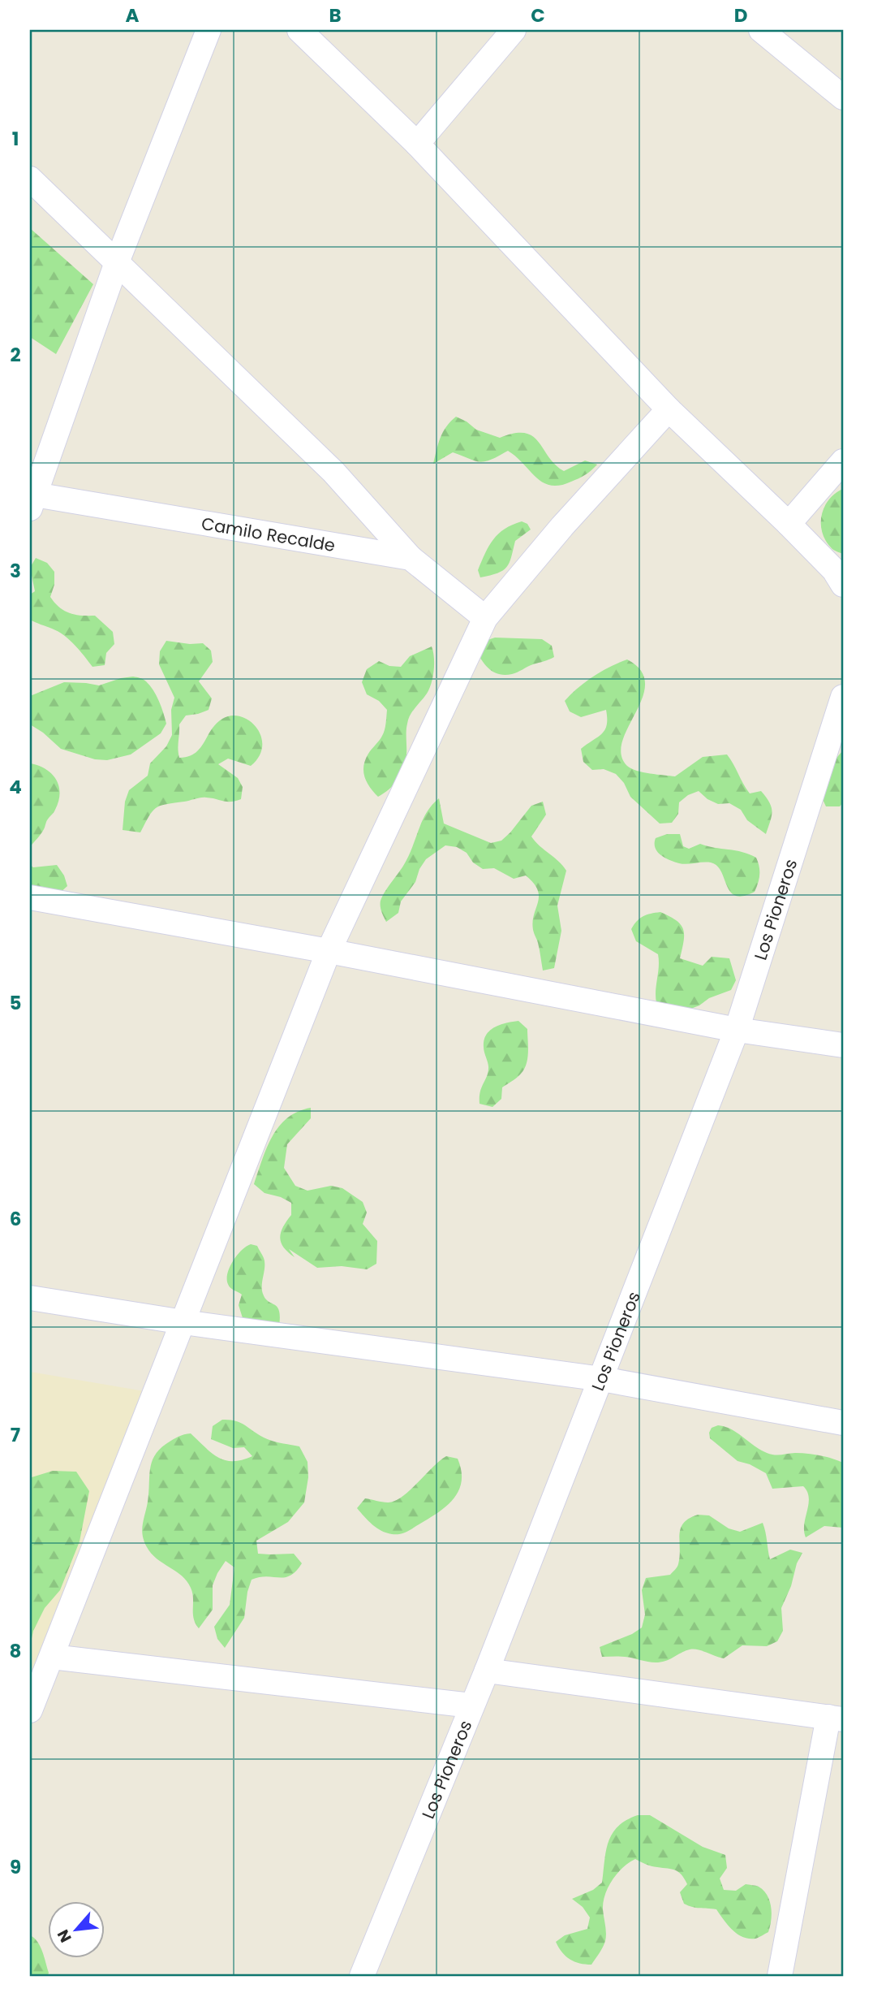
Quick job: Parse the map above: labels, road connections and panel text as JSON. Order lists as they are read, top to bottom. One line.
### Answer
{"streets":{"street":["Camilo Recalde","Los Pioneros"]},"north":"bottom left","grid":{"columns":["A","B","C","D"],"rows":["1","2","3","4","5","6","7","8","9"]}}
